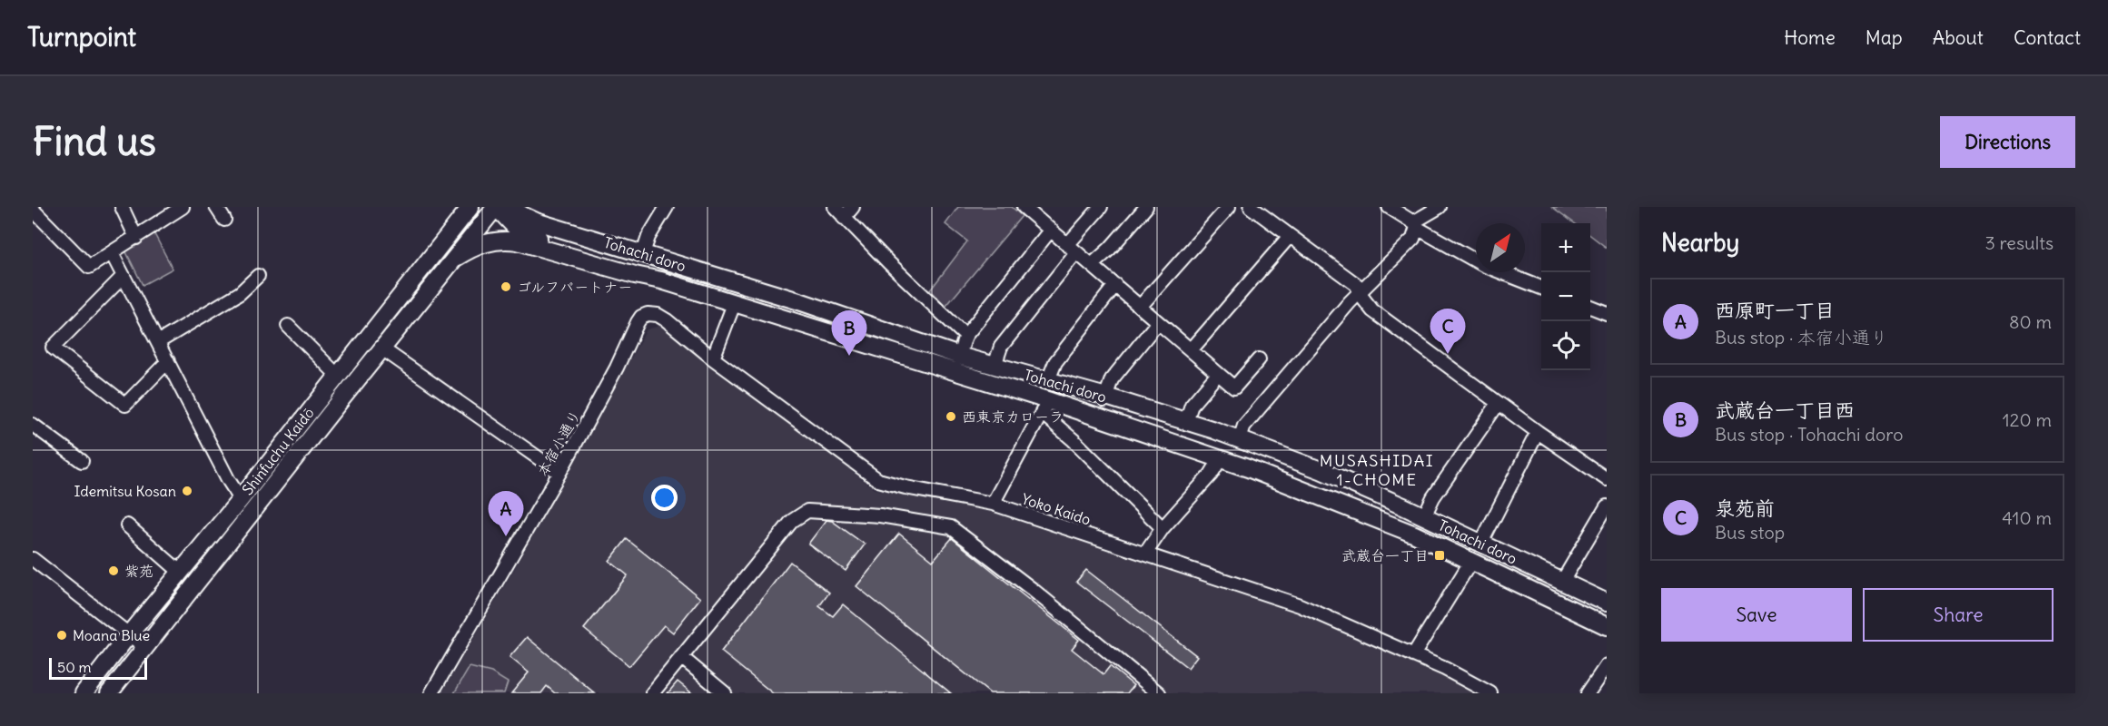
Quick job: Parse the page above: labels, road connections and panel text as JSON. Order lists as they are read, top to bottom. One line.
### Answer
{"streets":{"main road":["Tohachi doro","Shinfuchu Kaidō"],"street":["本宿小通り","Yoko Kaido"]},"crossings":[["Tohachi doro","Shinfuchu Kaidō"],["本宿小通り","Yoko Kaido"]],"districts":["MUSASHIDAI 1-CHOME"],"places":{"other":["ゴルフパートナー","西東京カローラ","Idemitsu Kosan","紫苑","Moana Blue"],"transit":["武蔵台一丁目"]},"scale_bar":"50 m","north":"top right","page":{"header":"Turnpoint","nav":["Home","Map","About","Contact"],"buttons":["Directions",["Save","Share"]],"title":"Find us","heading":["Nearby","3 results"],"map_buttons":["+","−"],"list":[{"mark":"A","name":"西原町一丁目","note":"Bus stop · 本宿小通り","value":"80 m"},{"mark":"B","name":"武蔵台一丁目西","note":"Bus stop · Tohachi doro","value":"120 m"},{"mark":"C","name":"泉苑前","note":"Bus stop","value":"410 m"}],"pins":["C","B","A"],"scale":"50 m"}}
